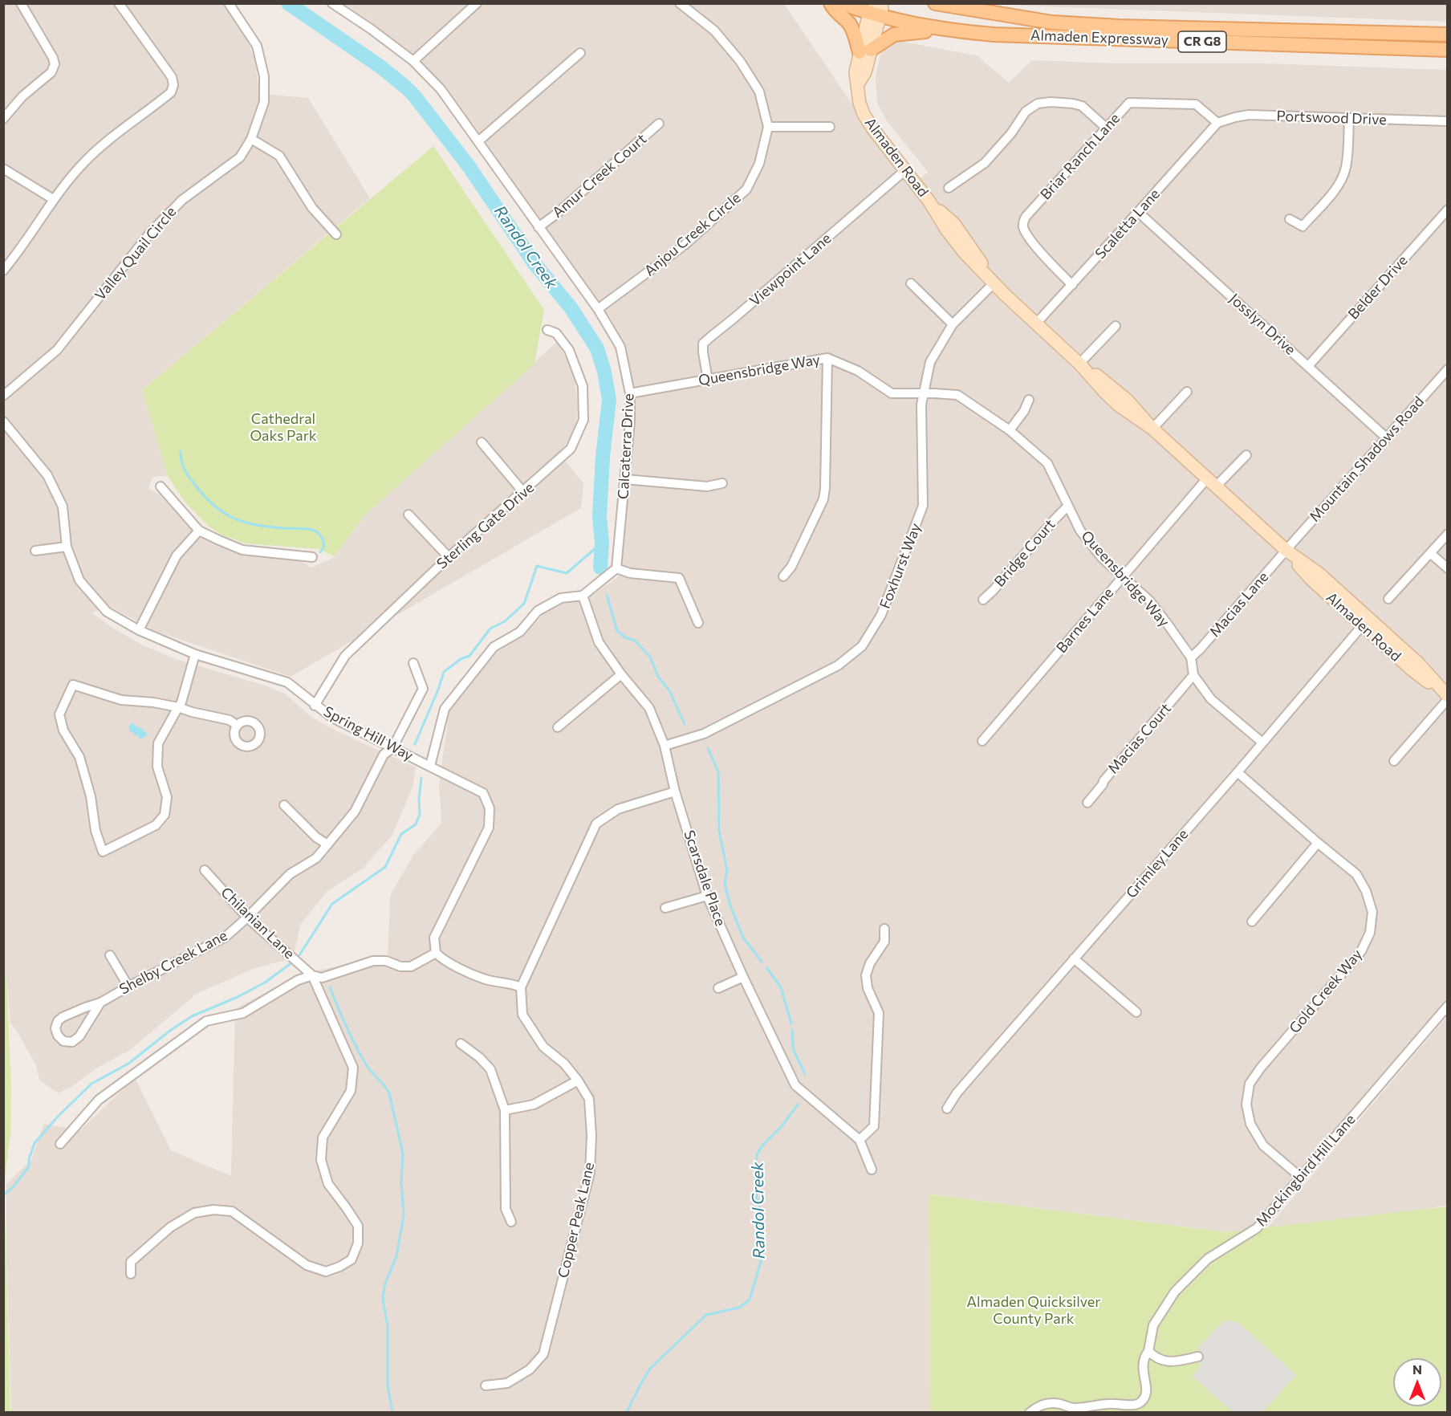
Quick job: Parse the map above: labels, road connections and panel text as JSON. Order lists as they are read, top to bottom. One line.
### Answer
{"streets":{"main road":["Almaden Expressway","CR G8"],"street":["Portswood Drive","Briar Ranch Lane","Almaden Road","Amur Creek Court","Scaletta Lane","Anjou Creek Circle","Valley Quail Circle","Viewpoint Lane","Belder Drive","Josslyn Drive","Queensbridge Way","Calcaterra Drive","Mountain Shadows Road","Sterling Gate Drive","Bridge Court","Foxhurst Way","Macias Lane","Barnes Lane","Spring Hill Way","Macias Court","Grimley Lane","Scarsdale Place","Chilanian Lane","Shelby Creek Lane","Gold Creek Way","Mockingbird Hill Lane","Copper Peak Lane"]},"crossings":[["Almaden Expressway","Almaden Road"],["Portswood Drive","Briar Ranch Lane"],["Portswood Drive","Scaletta Lane"],["Briar Ranch Lane","Scaletta Lane"],["Almaden Road","Scaletta Lane"],["Almaden Road","Viewpoint Lane"],["Almaden Road","Mountain Shadows Road"],["Almaden Road","Foxhurst Way"],["Almaden Road","Macias Lane"],["Almaden Road","Barnes Lane"],["Almaden Road","Grimley Lane"],["Amur Creek Court","Calcaterra Drive"],["Scaletta Lane","Josslyn Drive"],["Anjou Creek Circle","Calcaterra Drive"],["Viewpoint Lane","Queensbridge Way"],["Belder Drive","Josslyn Drive"],["Josslyn Drive","Mountain Shadows Road"],["Queensbridge Way","Calcaterra Drive"],["Queensbridge Way","Bridge Court"],["Queensbridge Way","Foxhurst Way"],["Queensbridge Way","Macias Lane"],["Queensbridge Way","Barnes Lane"],["Queensbridge Way","Macias Court"],["Queensbridge Way","Grimley Lane"],["Mountain Shadows Road","Macias Lane"],["Sterling Gate Drive","Spring Hill Way"],["Foxhurst Way","Scarsdale Place"],["Spring Hill Way","Shelby Creek Lane"],["Grimley Lane","Gold Creek Way"],["Scarsdale Place","Copper Peak Lane"],["Chilanian Lane","Shelby Creek Lane"],["Gold Creek Way","Mockingbird Hill Lane"]],"water":["Randol Creek"],"parks":["Cathedral Oaks Park","Almaden Quicksilver County Park"],"north":"top"}
